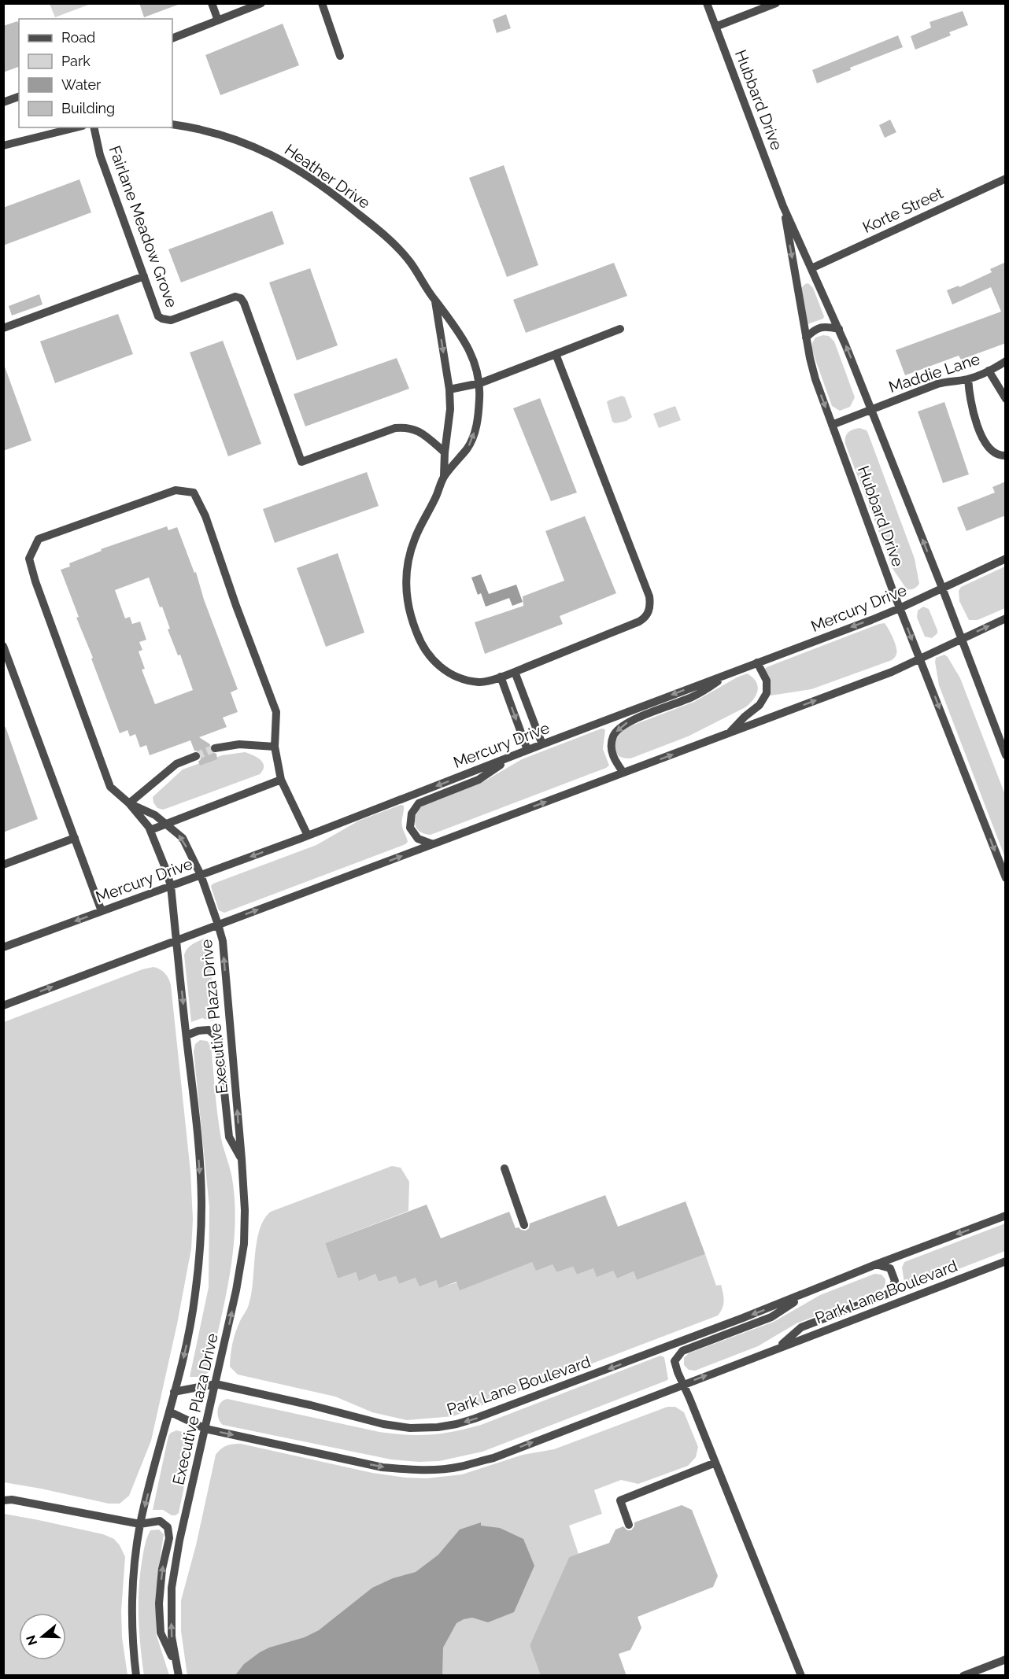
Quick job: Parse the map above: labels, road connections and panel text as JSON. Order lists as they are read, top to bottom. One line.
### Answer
{"streets":{"street":["Hubbard Drive","Heather Drive","Korte Street","Fairlane Meadow Grove","Maddie Lane","Mercury Drive","Executive Plaza Drive","Park Lane Boulevard"]},"crossings":[["Hubbard Drive","Korte Street"],["Hubbard Drive","Maddie Lane"],["Hubbard Drive","Mercury Drive"],["Heather Drive","Fairlane Meadow Grove"],["Mercury Drive","Executive Plaza Drive"],["Executive Plaza Drive","Park Lane Boulevard"]],"legend":["Road","Park","Water","Building"],"north":"left"}
